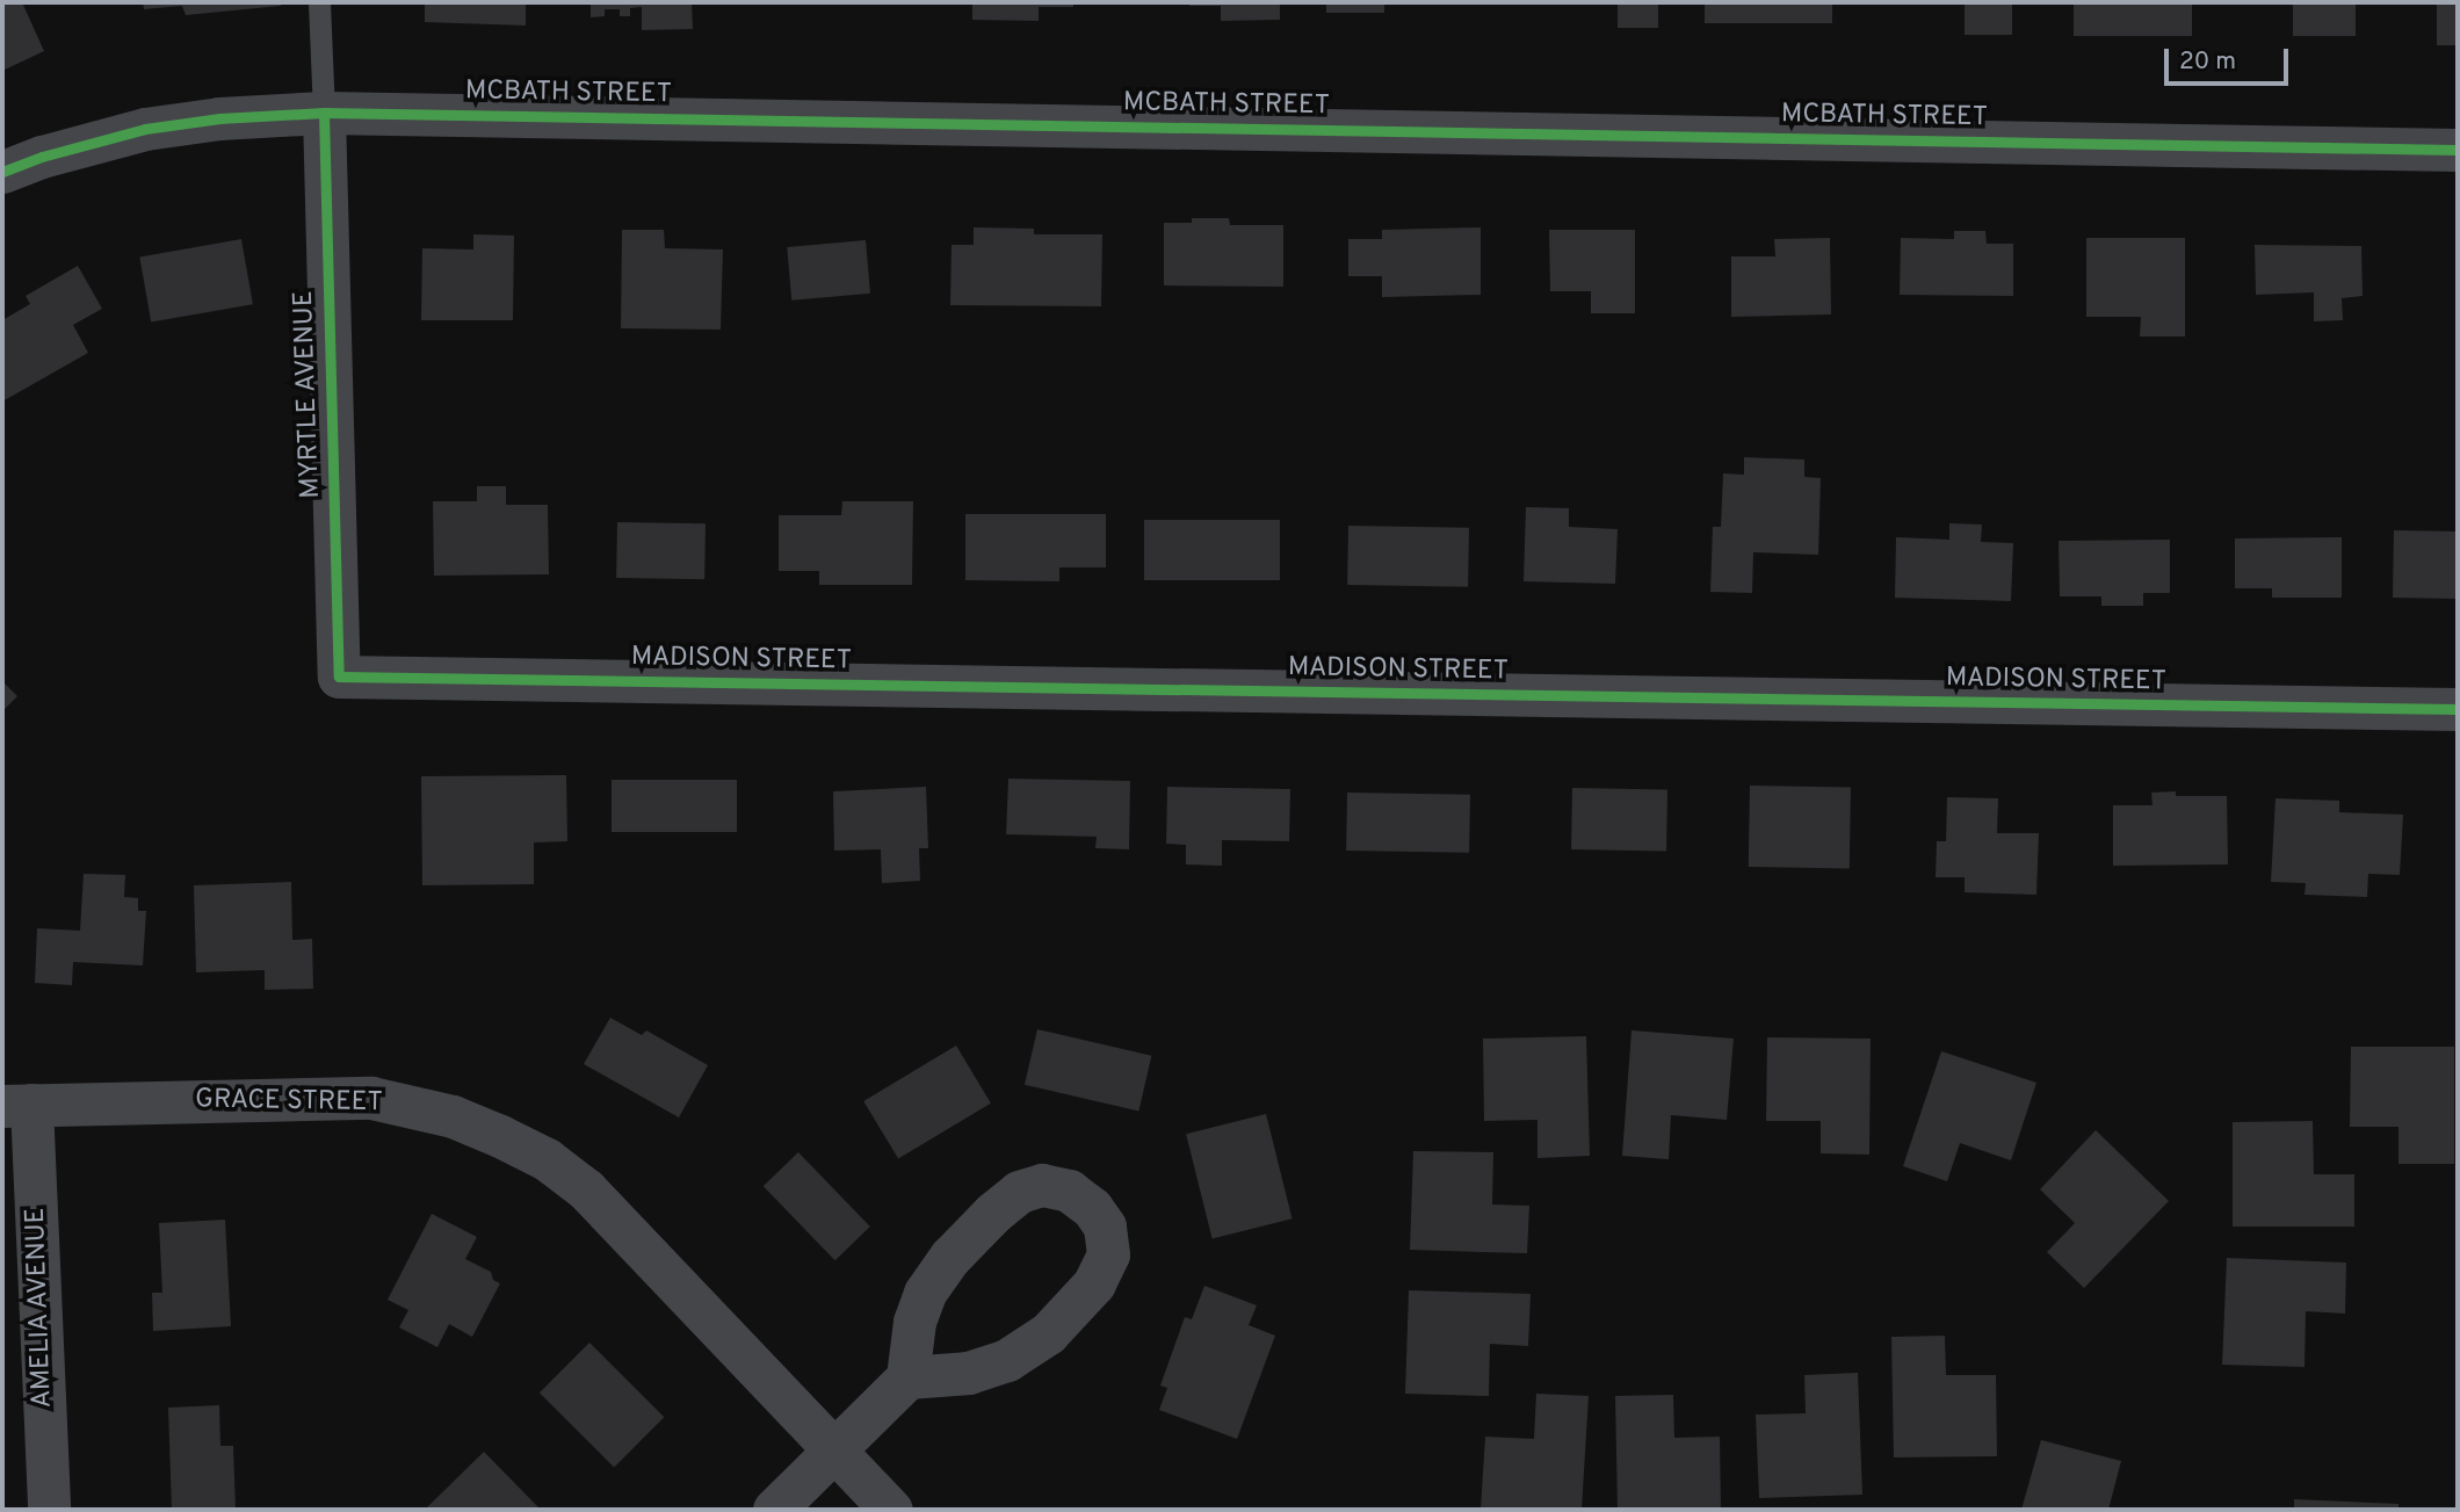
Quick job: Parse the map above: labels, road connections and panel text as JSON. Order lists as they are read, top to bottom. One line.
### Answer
{"streets":{"street":["MCBATH STREET","MYRTLE AVENUE","MADISON STREET","GRACE STREET","AMELIA AVENUE"]},"crossings":[["MCBATH STREET","MYRTLE AVENUE"],["MYRTLE AVENUE","MADISON STREET"],["GRACE STREET","AMELIA AVENUE"]],"scale_bar":"20 m"}
